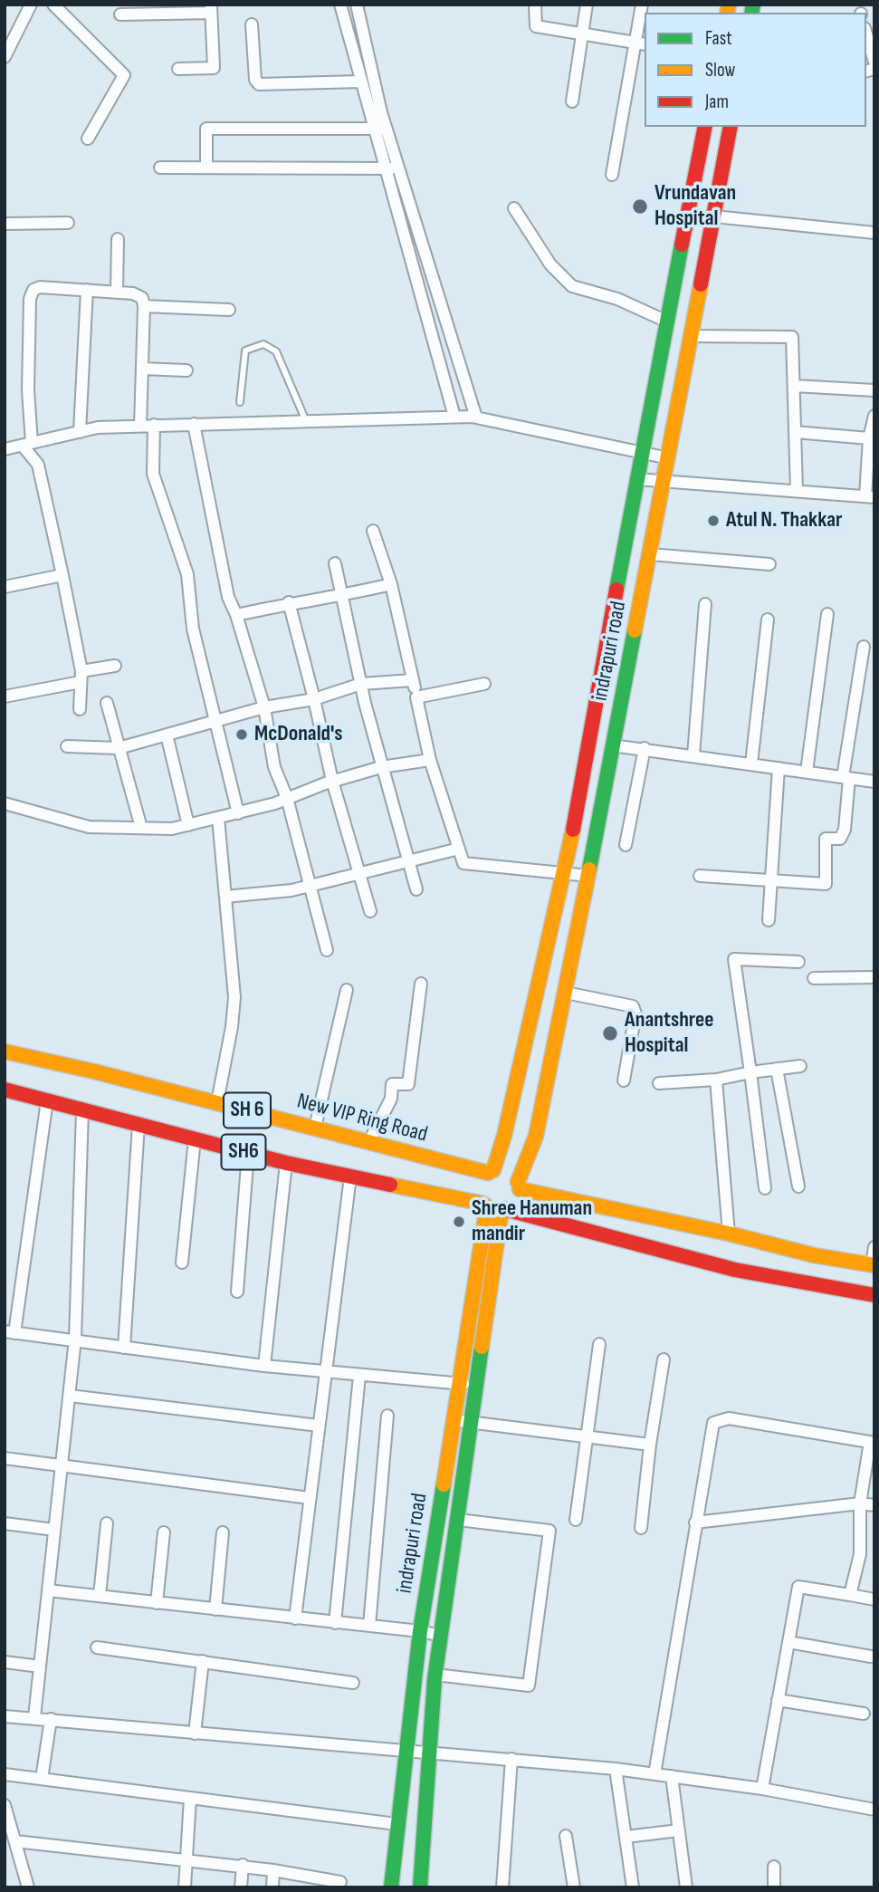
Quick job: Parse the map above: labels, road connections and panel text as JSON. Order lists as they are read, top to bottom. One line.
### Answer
{"streets":{"main road":["indrapuri road","SH 6","New VIP Ring Road","SH6"]},"crossings":[["indrapuri road","New VIP Ring Road"]],"places":["Vrundavan Hospital","Atul N. Thakkar","McDonald's","Anantshree Hospital","Shree Hanuman mandir"],"legend":["Fast","Slow","Jam"]}
